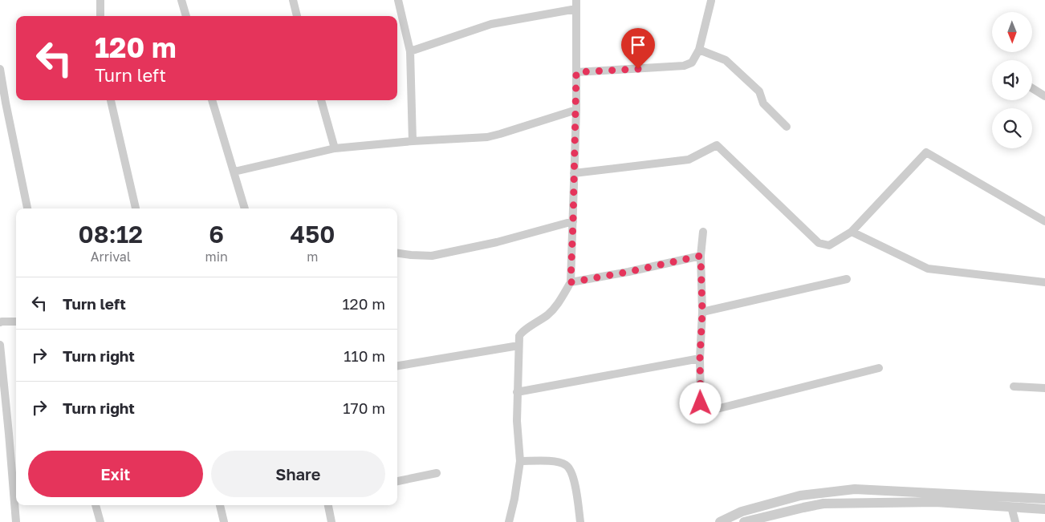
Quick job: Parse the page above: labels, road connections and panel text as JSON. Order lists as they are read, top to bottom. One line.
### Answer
{"north":"bottom","page":{"turn":["120 m","Turn left"],"eta":["08:12","Arrival","6","min","450","m"],"list":[{"name":"Turn left","value":"120 m"},{"name":"Turn right","value":"110 m"},{"name":"Turn right","value":"170 m"}],"buttons":["Exit","Share"]}}
